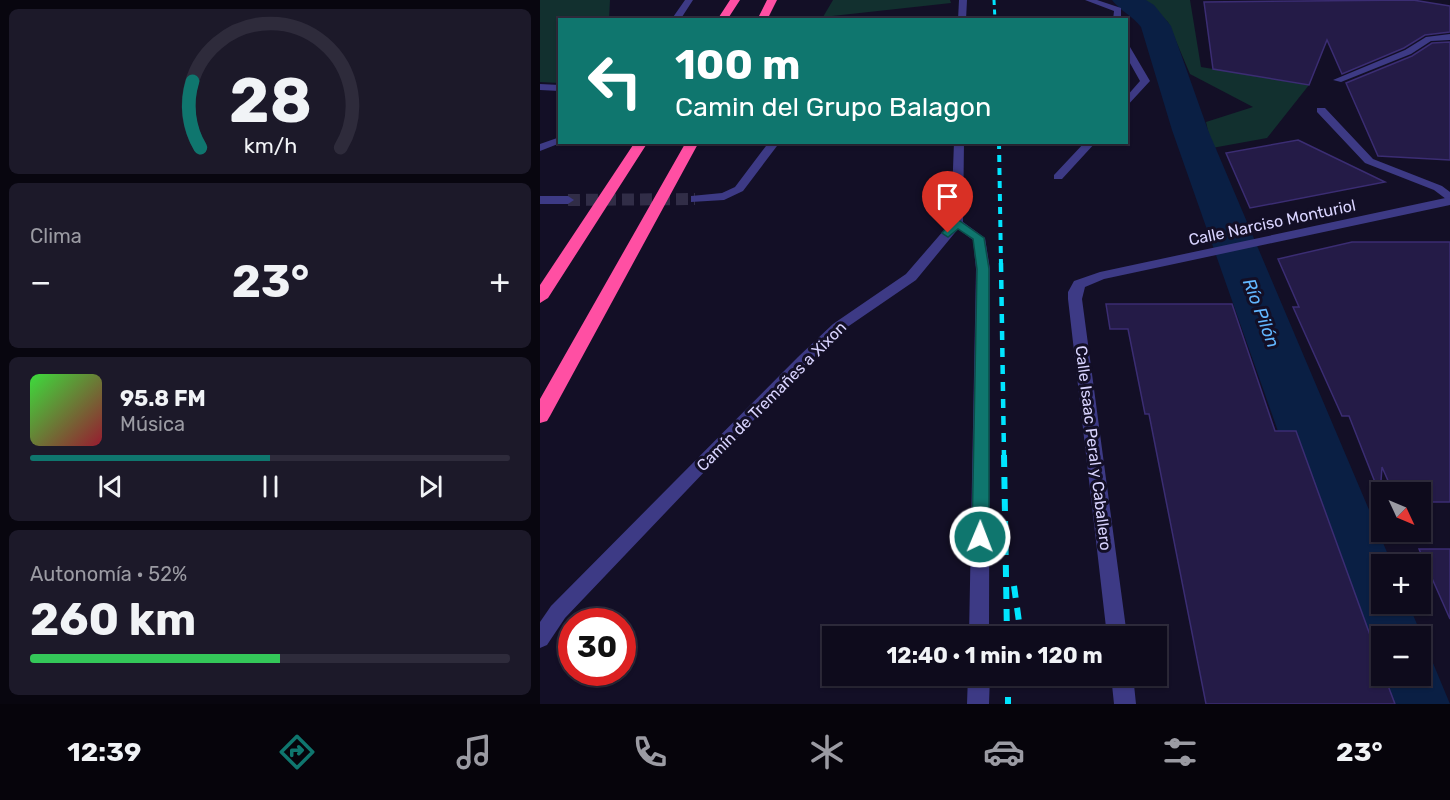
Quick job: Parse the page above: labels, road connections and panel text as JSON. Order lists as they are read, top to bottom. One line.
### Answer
{"streets":{"street":["Calle Narciso Monturiol","Camín de Tremañes a Xixon","Calle Isaac Peral y Caballero"]},"crossings":[["Calle Narciso Monturiol","Calle Isaac Peral y Caballero"]],"water":["Río Pilón"],"north":"bottom right","page":{"turn":["100 m","Camin del Grupo Balagon"],"tile":["Clima",["Autonomía · 52%","260 km"]],"heat":["−","23°","+"],"song":["95.8 FM","Música"],"map_buttons":["+","−"],"limit":"30","trip":"12:40 · 1 min · 120 m","tabs":["12:39","23°"],"gauge":["28","km/h"]}}
